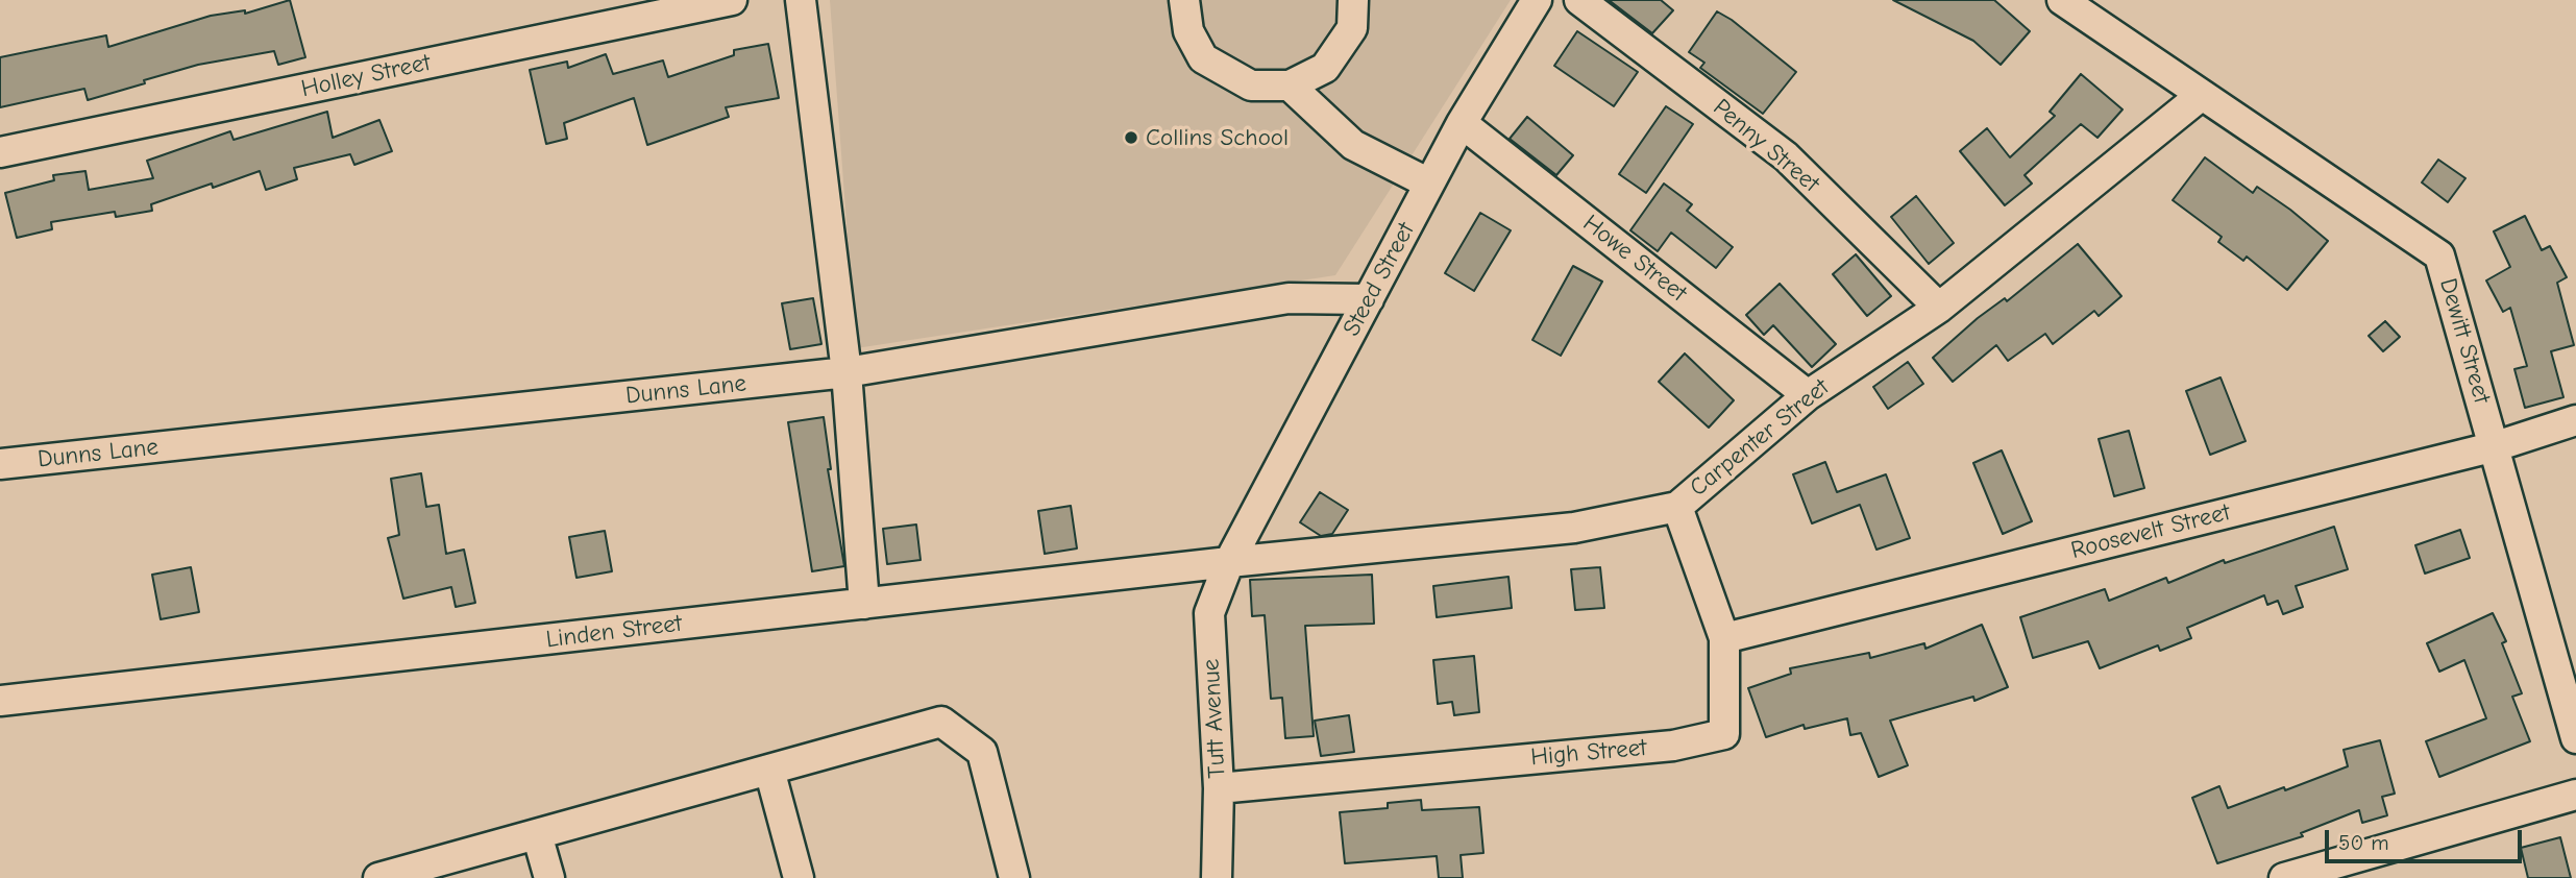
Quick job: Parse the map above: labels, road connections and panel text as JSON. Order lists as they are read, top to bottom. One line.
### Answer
{"streets":{"street":["Holley Street","Penny Street","Howe Street","Steed Street","Dewitt Street","Dunns Lane","Carpenter Street","Roosevelt Street","Linden Street","Tutt Avenue","High Street"]},"crossings":[["Penny Street","Carpenter Street"],["Howe Street","Steed Street"],["Howe Street","Carpenter Street"],["Steed Street","Dunns Lane"],["Steed Street","Carpenter Street"],["Steed Street","Linden Street"],["Steed Street","Tutt Avenue"],["Dewitt Street","Carpenter Street"],["Dewitt Street","Roosevelt Street"],["Carpenter Street","Linden Street"],["Carpenter Street","Tutt Avenue"],["Carpenter Street","High Street"],["Roosevelt Street","High Street"],["Linden Street","Tutt Avenue"],["Tutt Avenue","High Street"]],"places":["Collins School"],"scale_bar":"50 m"}
